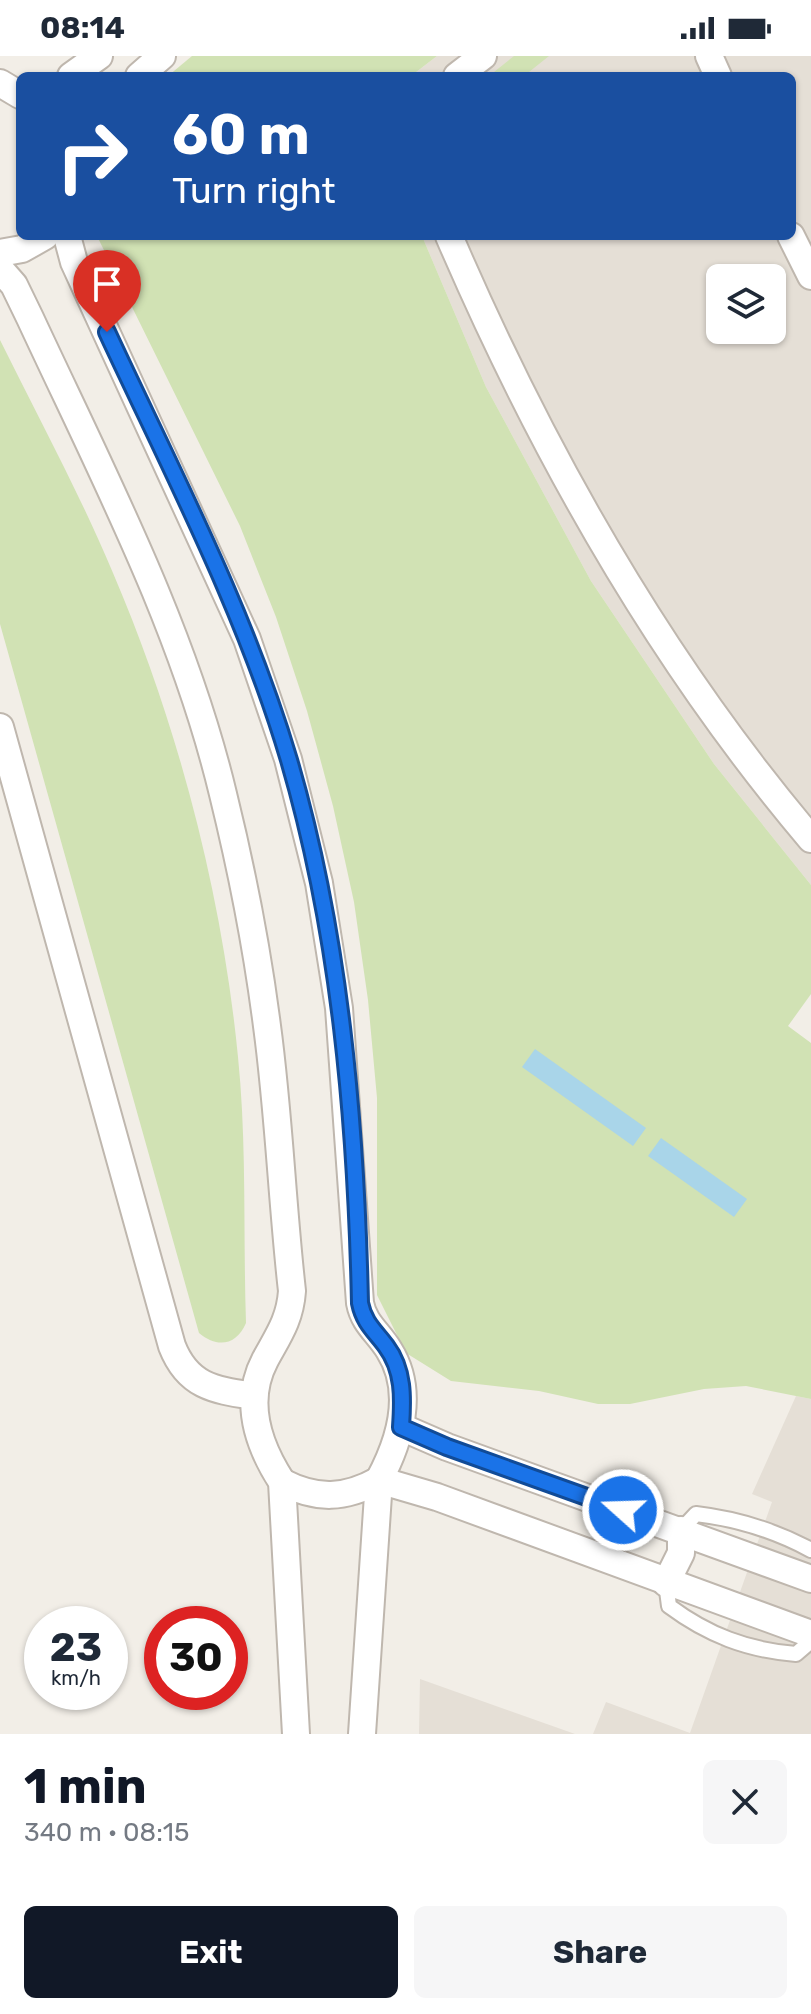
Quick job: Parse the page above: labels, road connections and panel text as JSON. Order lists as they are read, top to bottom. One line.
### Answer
{"page":{"status":"08:14","turn":["60 m","Turn right"],"speed":"23 km/h","limit":"30","heading":["1 min","340 m · 08:15"],"buttons":["Exit","Share"]}}
